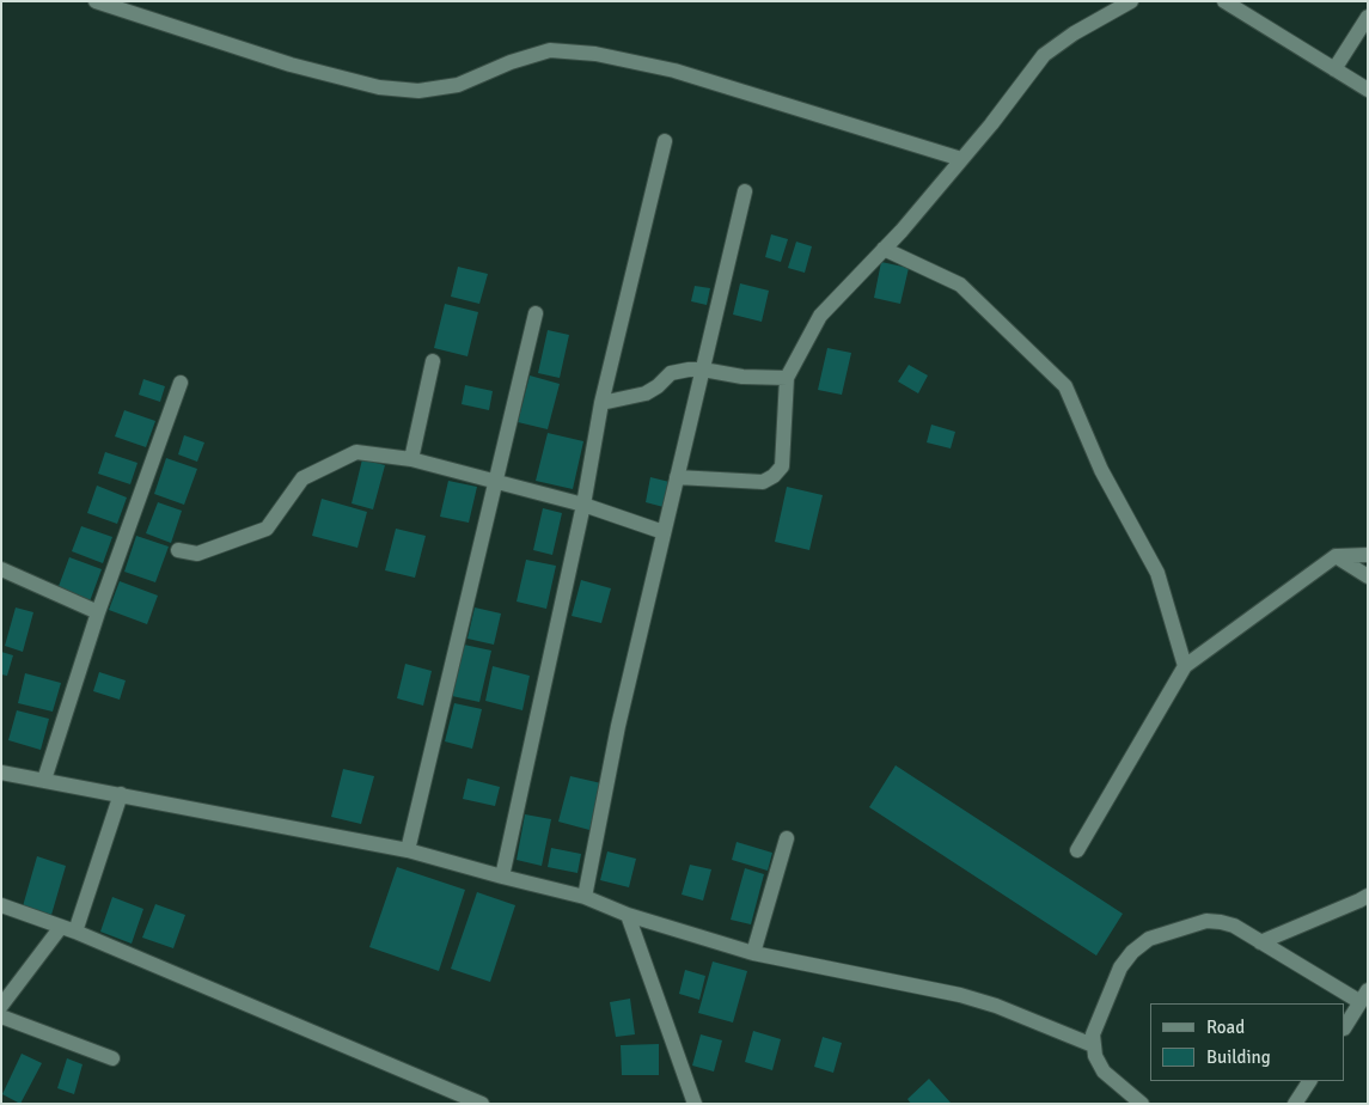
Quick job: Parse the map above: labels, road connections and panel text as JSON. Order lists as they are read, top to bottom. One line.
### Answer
{"legend":["Road","Building"]}
